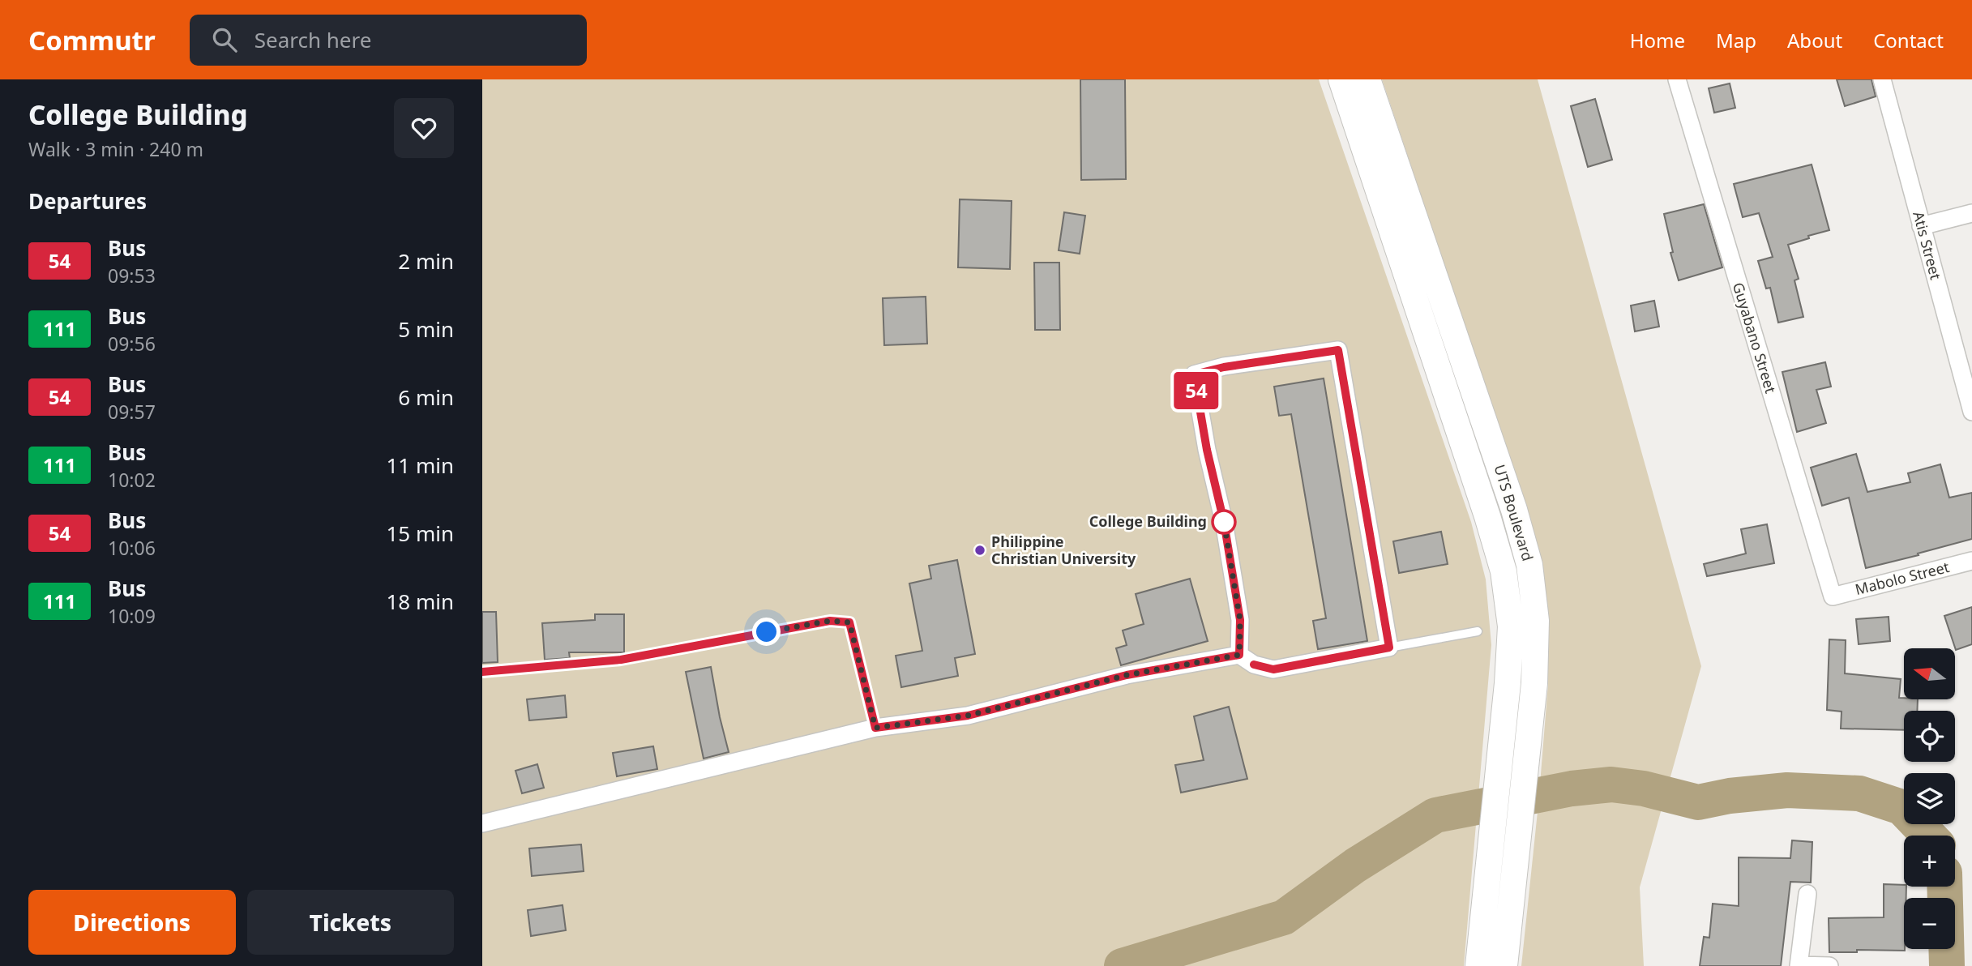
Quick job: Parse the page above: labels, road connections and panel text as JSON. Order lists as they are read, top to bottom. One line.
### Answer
{"streets":{"main road":["UTS Boulevard"],"street":["Atis Street","Guyabano Street","Mabolo Street"]},"crossings":[["Guyabano Street","Mabolo Street"]],"places":["College Building","Philippine Christian University"],"lines":["bus line 54"],"north":"left","page":{"header":"Commutr","search":"Search here","nav":["Home","Map","About","Contact"],"heading":[["College Building","Walk · 3 min · 240 m"],"Departures"],"on_map":"54","list":[{"mark":"54","name":"Bus","note":"09:53","value":"2 min"},{"mark":"111","name":"Bus","note":"09:56","value":"5 min"},{"mark":"54","name":"Bus","note":"09:57","value":"6 min"},{"mark":"111","name":"Bus","note":"10:02","value":"11 min"},{"mark":"54","name":"Bus","note":"10:06","value":"15 min"},{"mark":"111","name":"Bus","note":"10:09","value":"18 min"}],"map_buttons":["+","−"],"buttons":["Directions","Tickets"]}}
